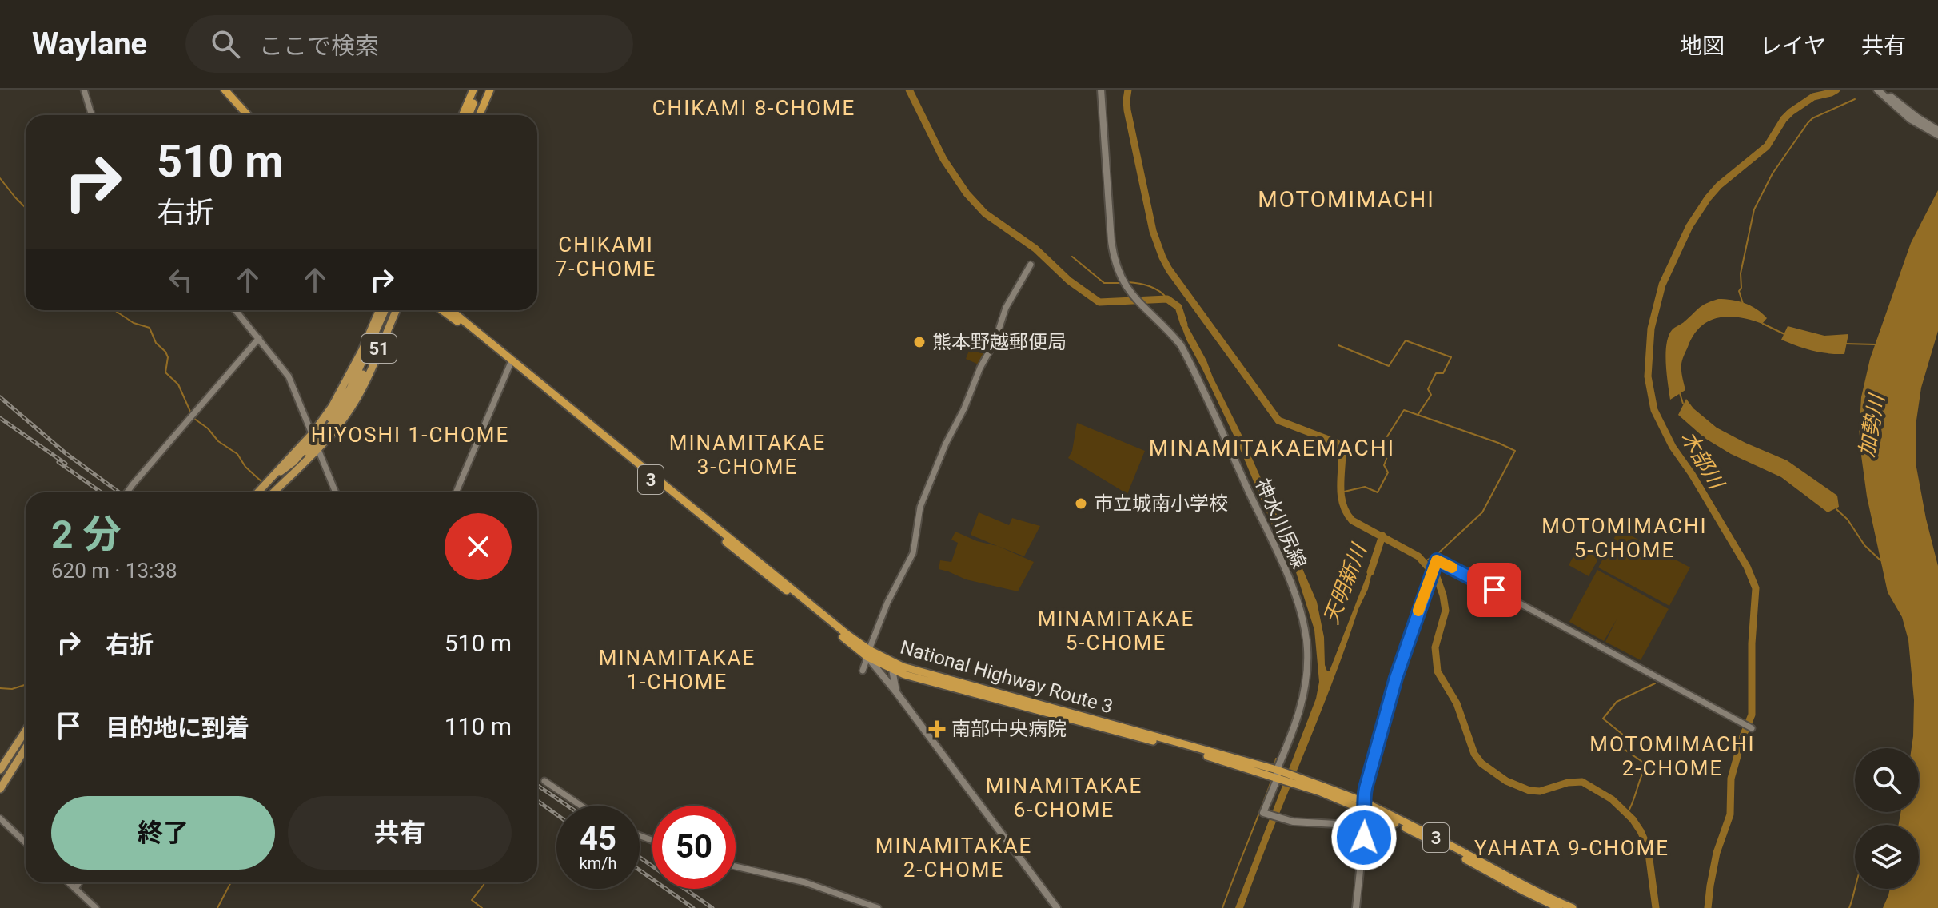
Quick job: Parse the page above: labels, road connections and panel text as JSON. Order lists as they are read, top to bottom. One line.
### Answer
{"streets":{"highway":["3","National Highway Route 3"],"main road":["51","神水川尻線"]},"crossings":[["神水川尻線","National Highway Route 3"]],"districts":["CHIKAMI 8-CHOME","MOTOMIMACHI","CHIKAMI 7-CHOME","HIYOSHI 1-CHOME","MINAMITAKAE 3-CHOME","MINAMITAKAEMACHI","MOTOMIMACHI 5-CHOME","MINAMITAKAE 5-CHOME","MINAMITAKAE 1-CHOME","MOTOMIMACHI 2-CHOME","MINAMITAKAE 6-CHOME","MINAMITAKAE 2-CHOME","YAHATA 9-CHOME"],"water":["加勢川","木部川","天明新川"],"places":{"other":["熊本野越郵便局","市立城南小学校"],"health":["南部中央病院"]},"page":{"header":"Waylane","search":"ここで検索","nav":["地図","レイヤ","共有"],"turn":["510 m","右折"],"heading":["2 分","620 m · 13:38"],"list":[{"name":"右折","value":"510 m"},{"name":"目的地に到着","value":"110 m"}],"buttons":["終了","共有"],"speed":"45 km/h","limit":"50"}}
